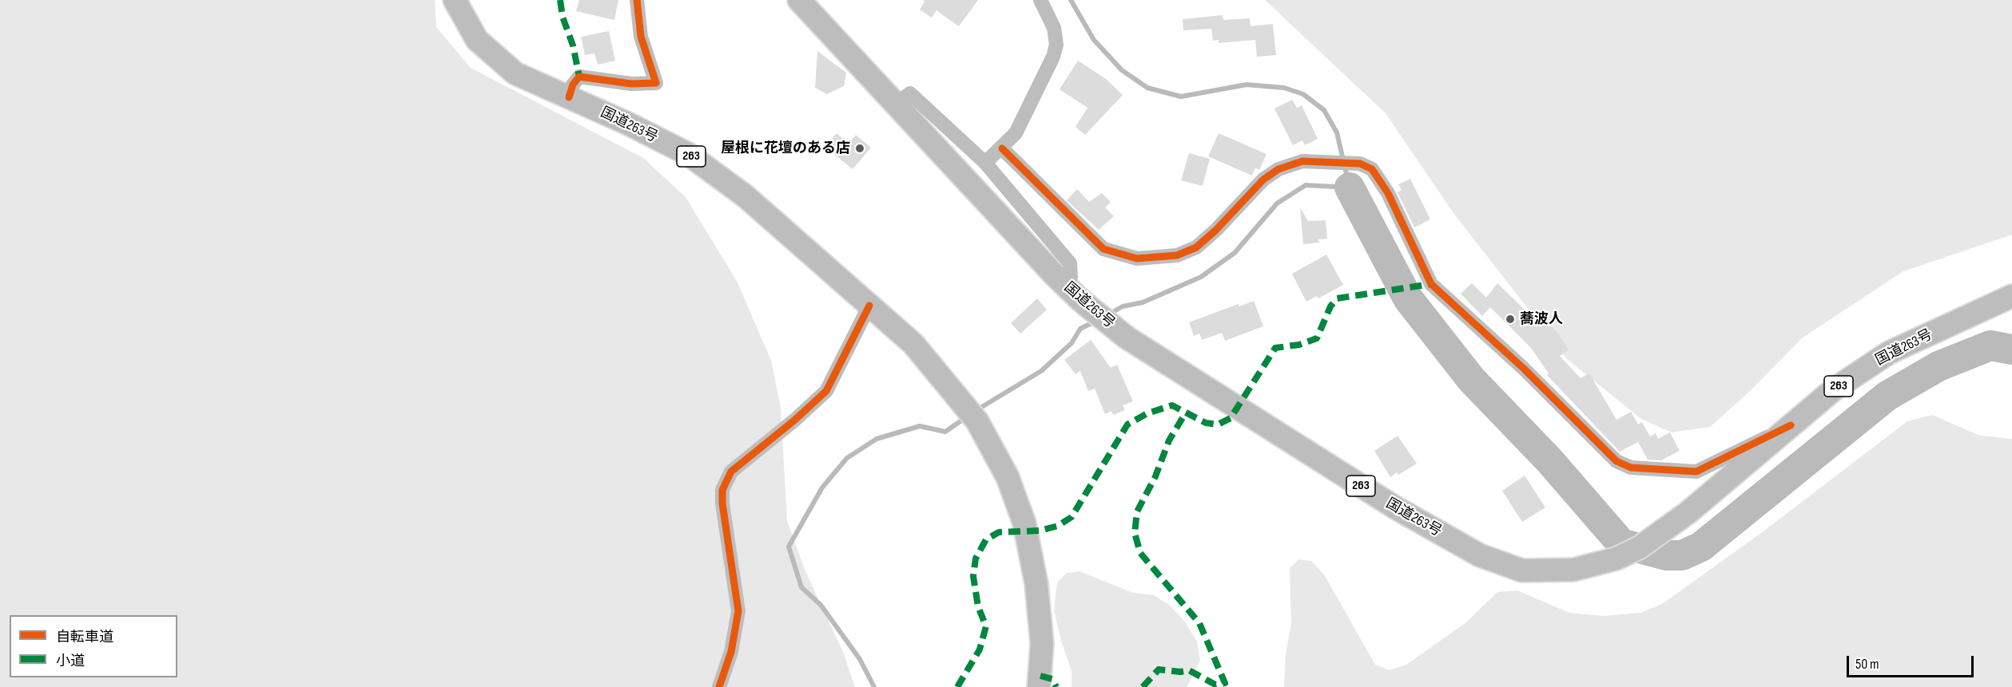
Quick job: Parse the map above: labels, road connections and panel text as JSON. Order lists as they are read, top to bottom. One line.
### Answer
{"streets":{"highway":["国道263号","263"]},"places":["屋根に花壇のある店","蕎波人"],"legend":["自転車道","小道"],"scale_bar":"50 m"}
